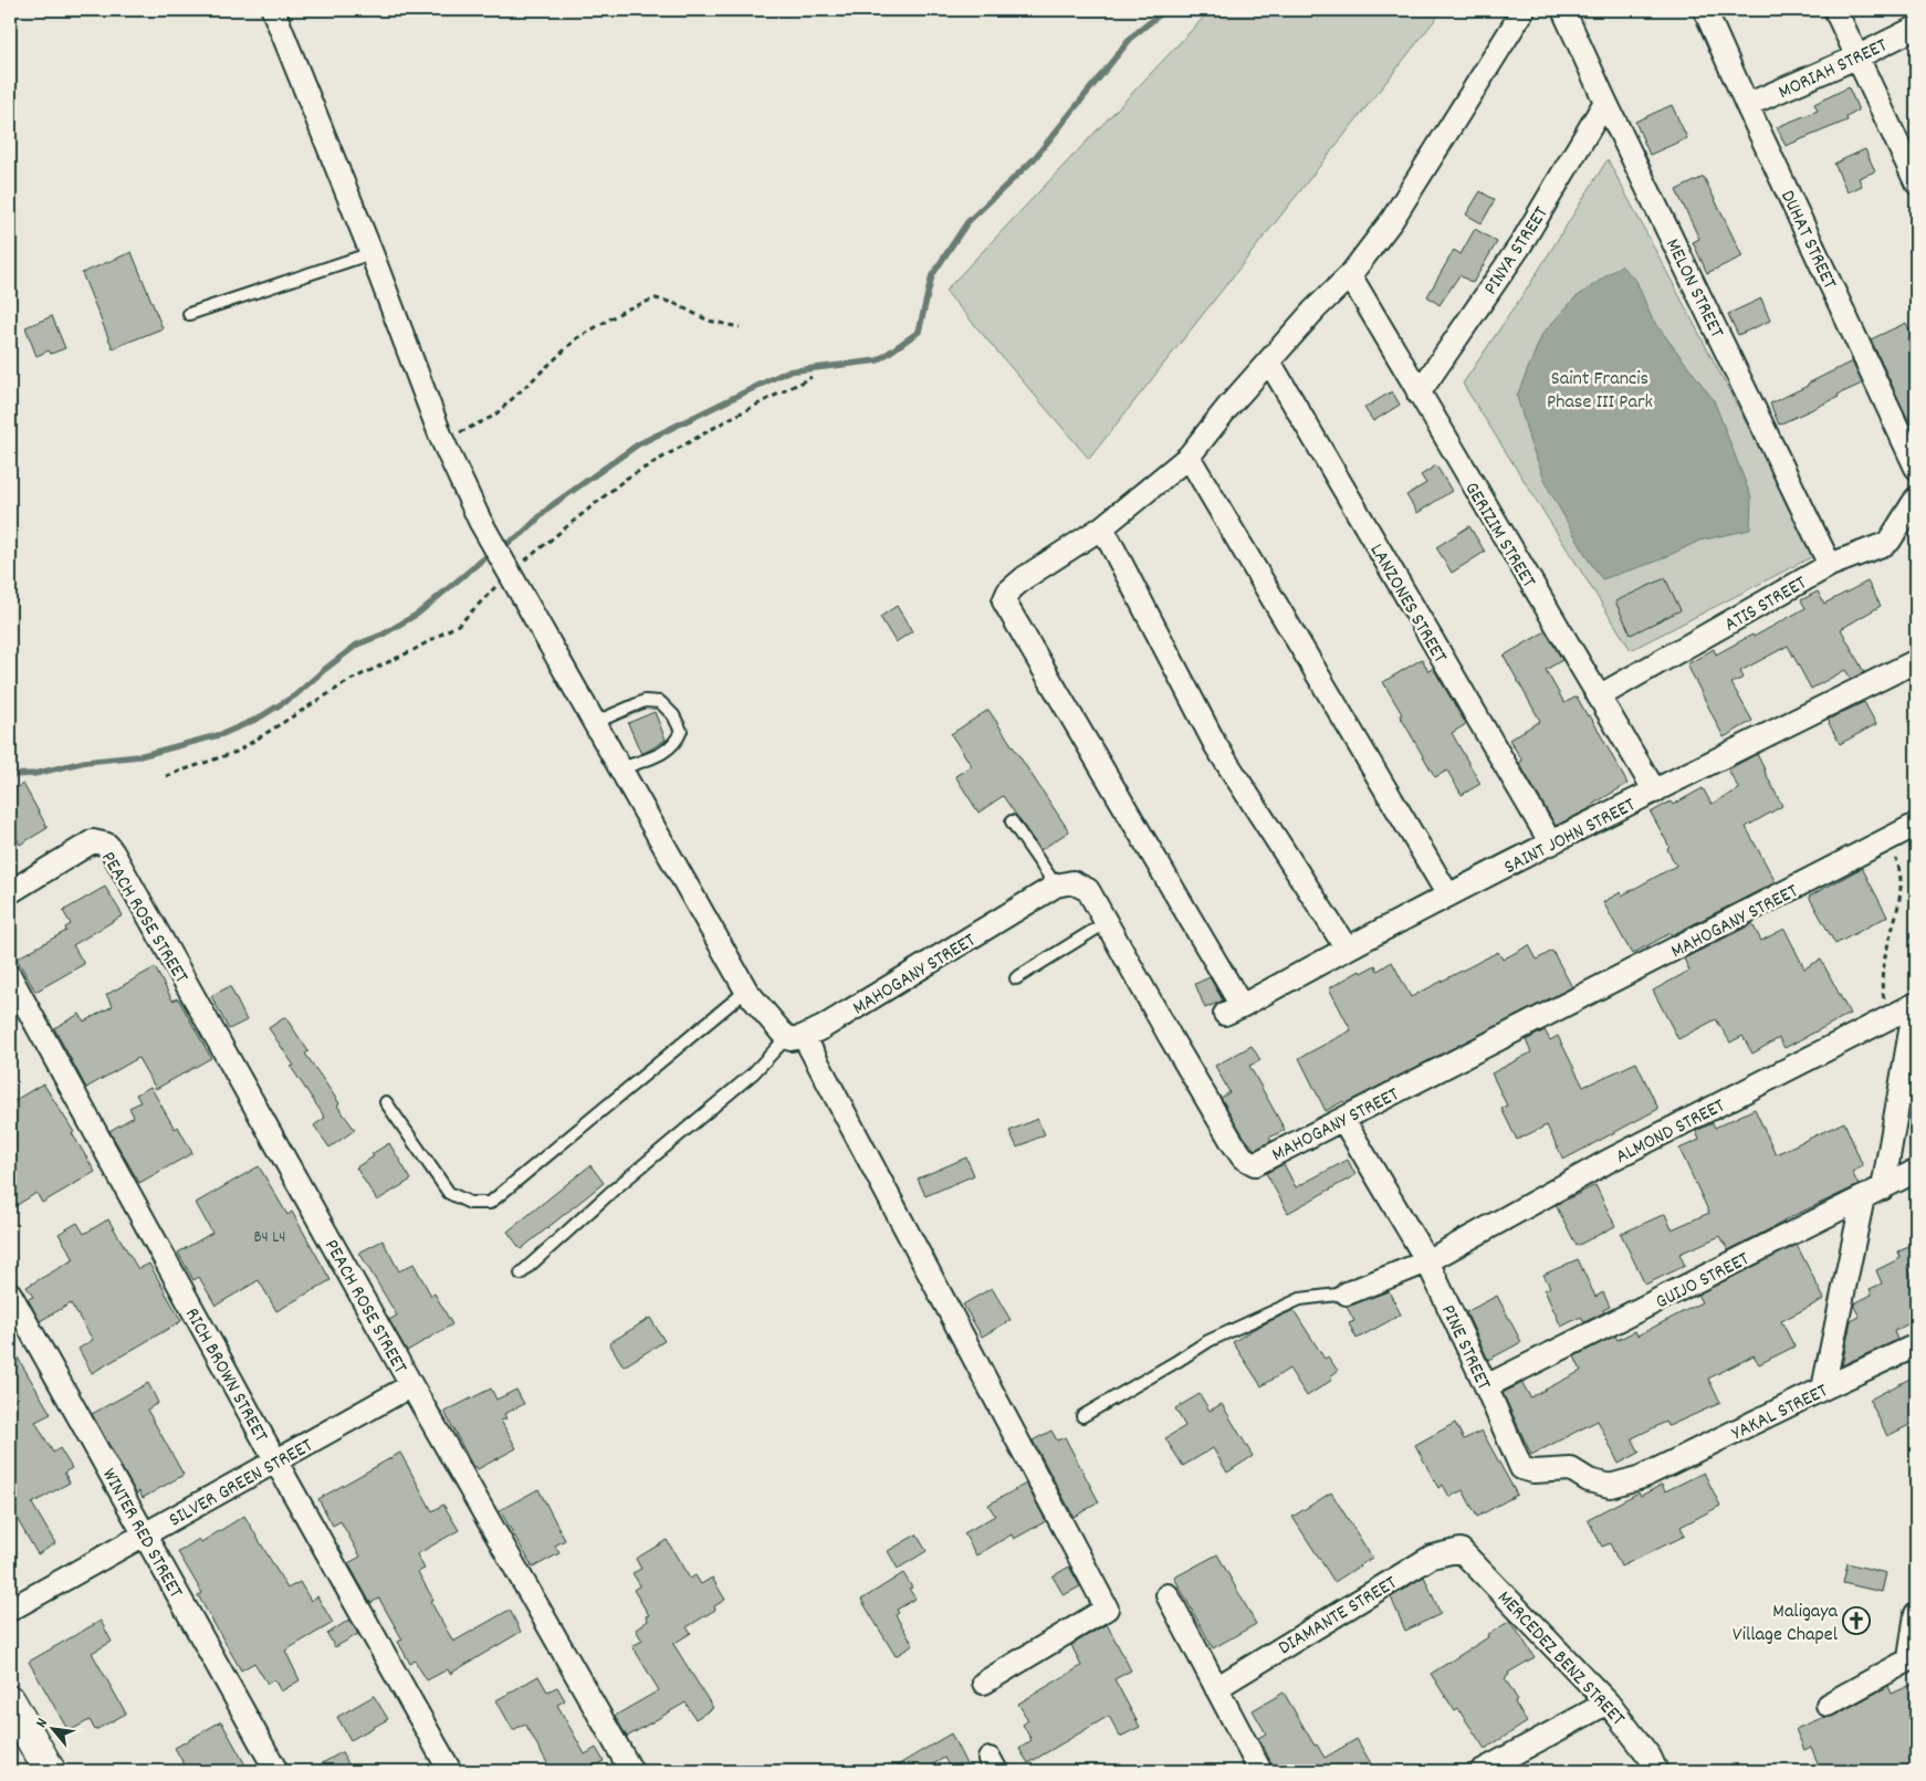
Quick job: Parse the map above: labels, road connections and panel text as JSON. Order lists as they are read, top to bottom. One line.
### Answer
{"streets":{"street":["MORIAH STREET","DUHAT STREET","PINYA STREET","MELON STREET","GERIZIM STREET","LANZONES STREET","ATIS STREET","SAINT JOHN STREET","PEACH ROSE STREET","MAHOGANY STREET","ALMOND STREET","GUIJO STREET","PINE STREET","RICH BROWN STREET","YAKAL STREET","SILVER GREEN STREET","WINTER RED STREET","DIAMANTE STREET","MERCEDEZ BENZ STREET"]},"crossings":[["MORIAH STREET","DUHAT STREET"],["PINYA STREET","MELON STREET"],["PINYA STREET","GERIZIM STREET"],["MELON STREET","ATIS STREET"],["GERIZIM STREET","ATIS STREET"],["GERIZIM STREET","SAINT JOHN STREET"],["LANZONES STREET","SAINT JOHN STREET"],["PEACH ROSE STREET","SILVER GREEN STREET"],["MAHOGANY STREET","PINE STREET"],["ALMOND STREET","PINE STREET"],["GUIJO STREET","PINE STREET"],["PINE STREET","YAKAL STREET"],["RICH BROWN STREET","SILVER GREEN STREET"],["SILVER GREEN STREET","WINTER RED STREET"],["DIAMANTE STREET","MERCEDEZ BENZ STREET"]],"parks":["Saint Francis Phase III Park"],"places":{"church":["Maligaya Village Chapel"]},"house_numbers":["B4 L4"],"north":"top left"}
